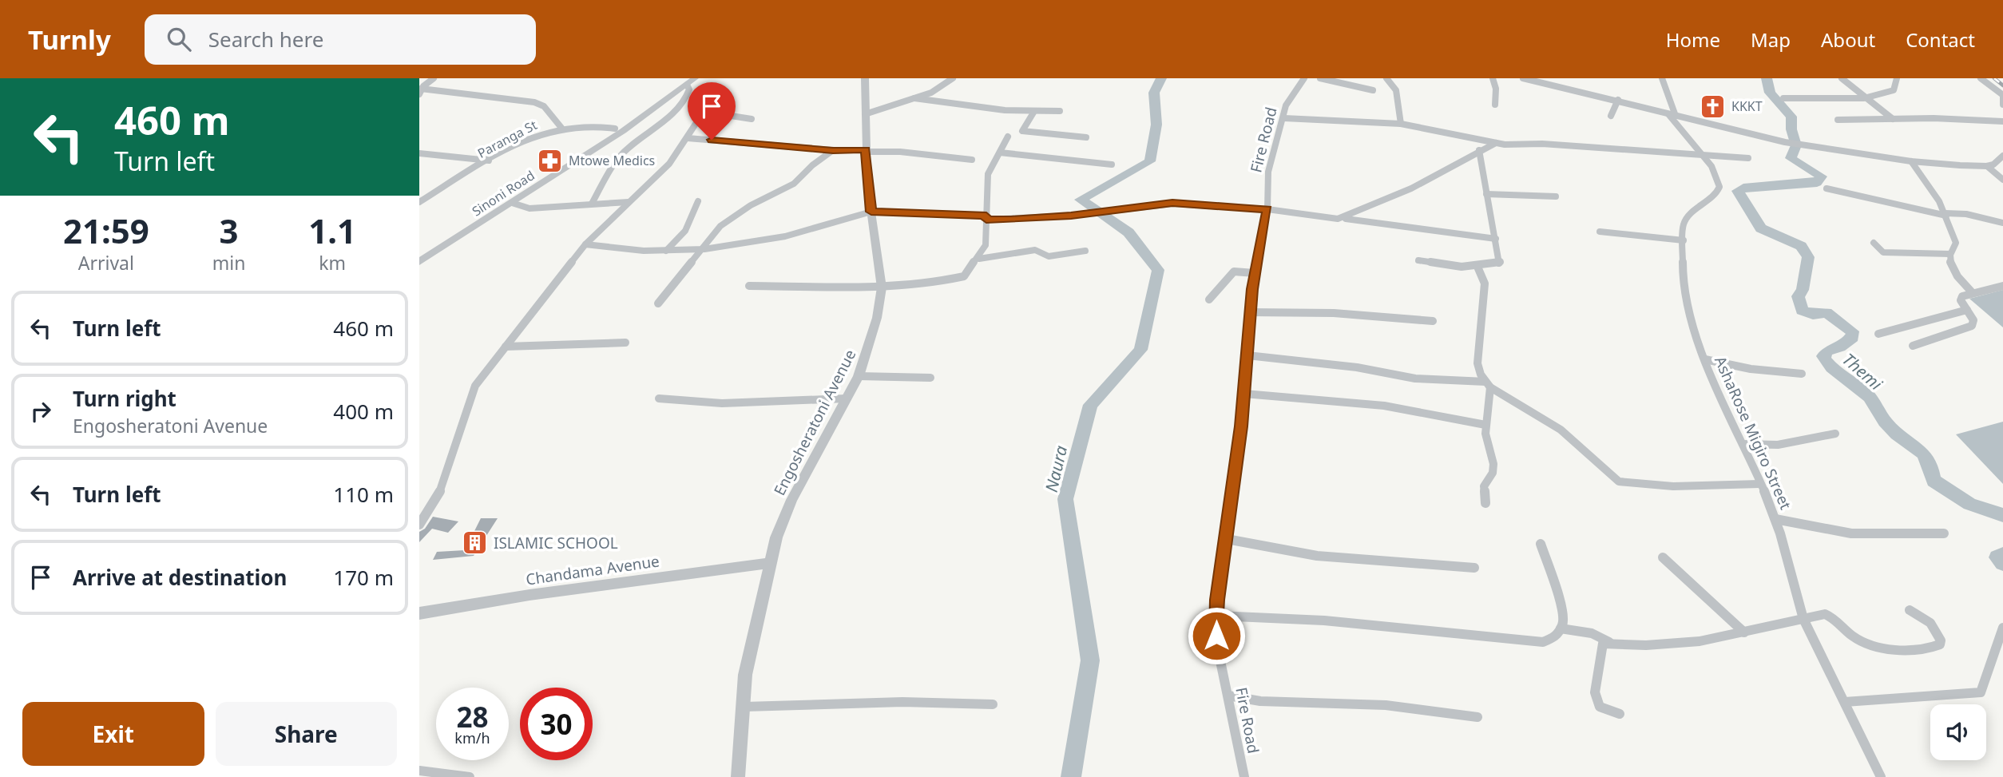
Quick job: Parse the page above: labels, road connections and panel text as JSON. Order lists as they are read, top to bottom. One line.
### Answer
{"streets":{"street":["Paranga St","Fire Road","Sinoni Road","Engosheratoni Avenue","AshaRose Migiro Street","Chandama Avenue"]},"crossings":[["Paranga St","Sinoni Road"],["Engosheratoni Avenue","Chandama Avenue"]],"water":["Themi","Naura"],"places":{"church":["KKKT"],"pharmacy":["Mtowe Medics"],"building":["ISLAMIC SCHOOL"]},"page":{"header":"Turnly","search":"Search here","nav":["Home","Map","About","Contact"],"turn":["460 m","Turn left"],"eta":["21:59","Arrival","3","min","1.1","km"],"list":[{"name":"Turn left","value":"460 m"},{"name":"Turn right","note":"Engosheratoni Avenue","value":"400 m"},{"name":"Turn left","value":"110 m"},{"name":"Arrive at destination","value":"170 m"}],"speed":"28 km/h","limit":"30","buttons":["Exit","Share"]}}
